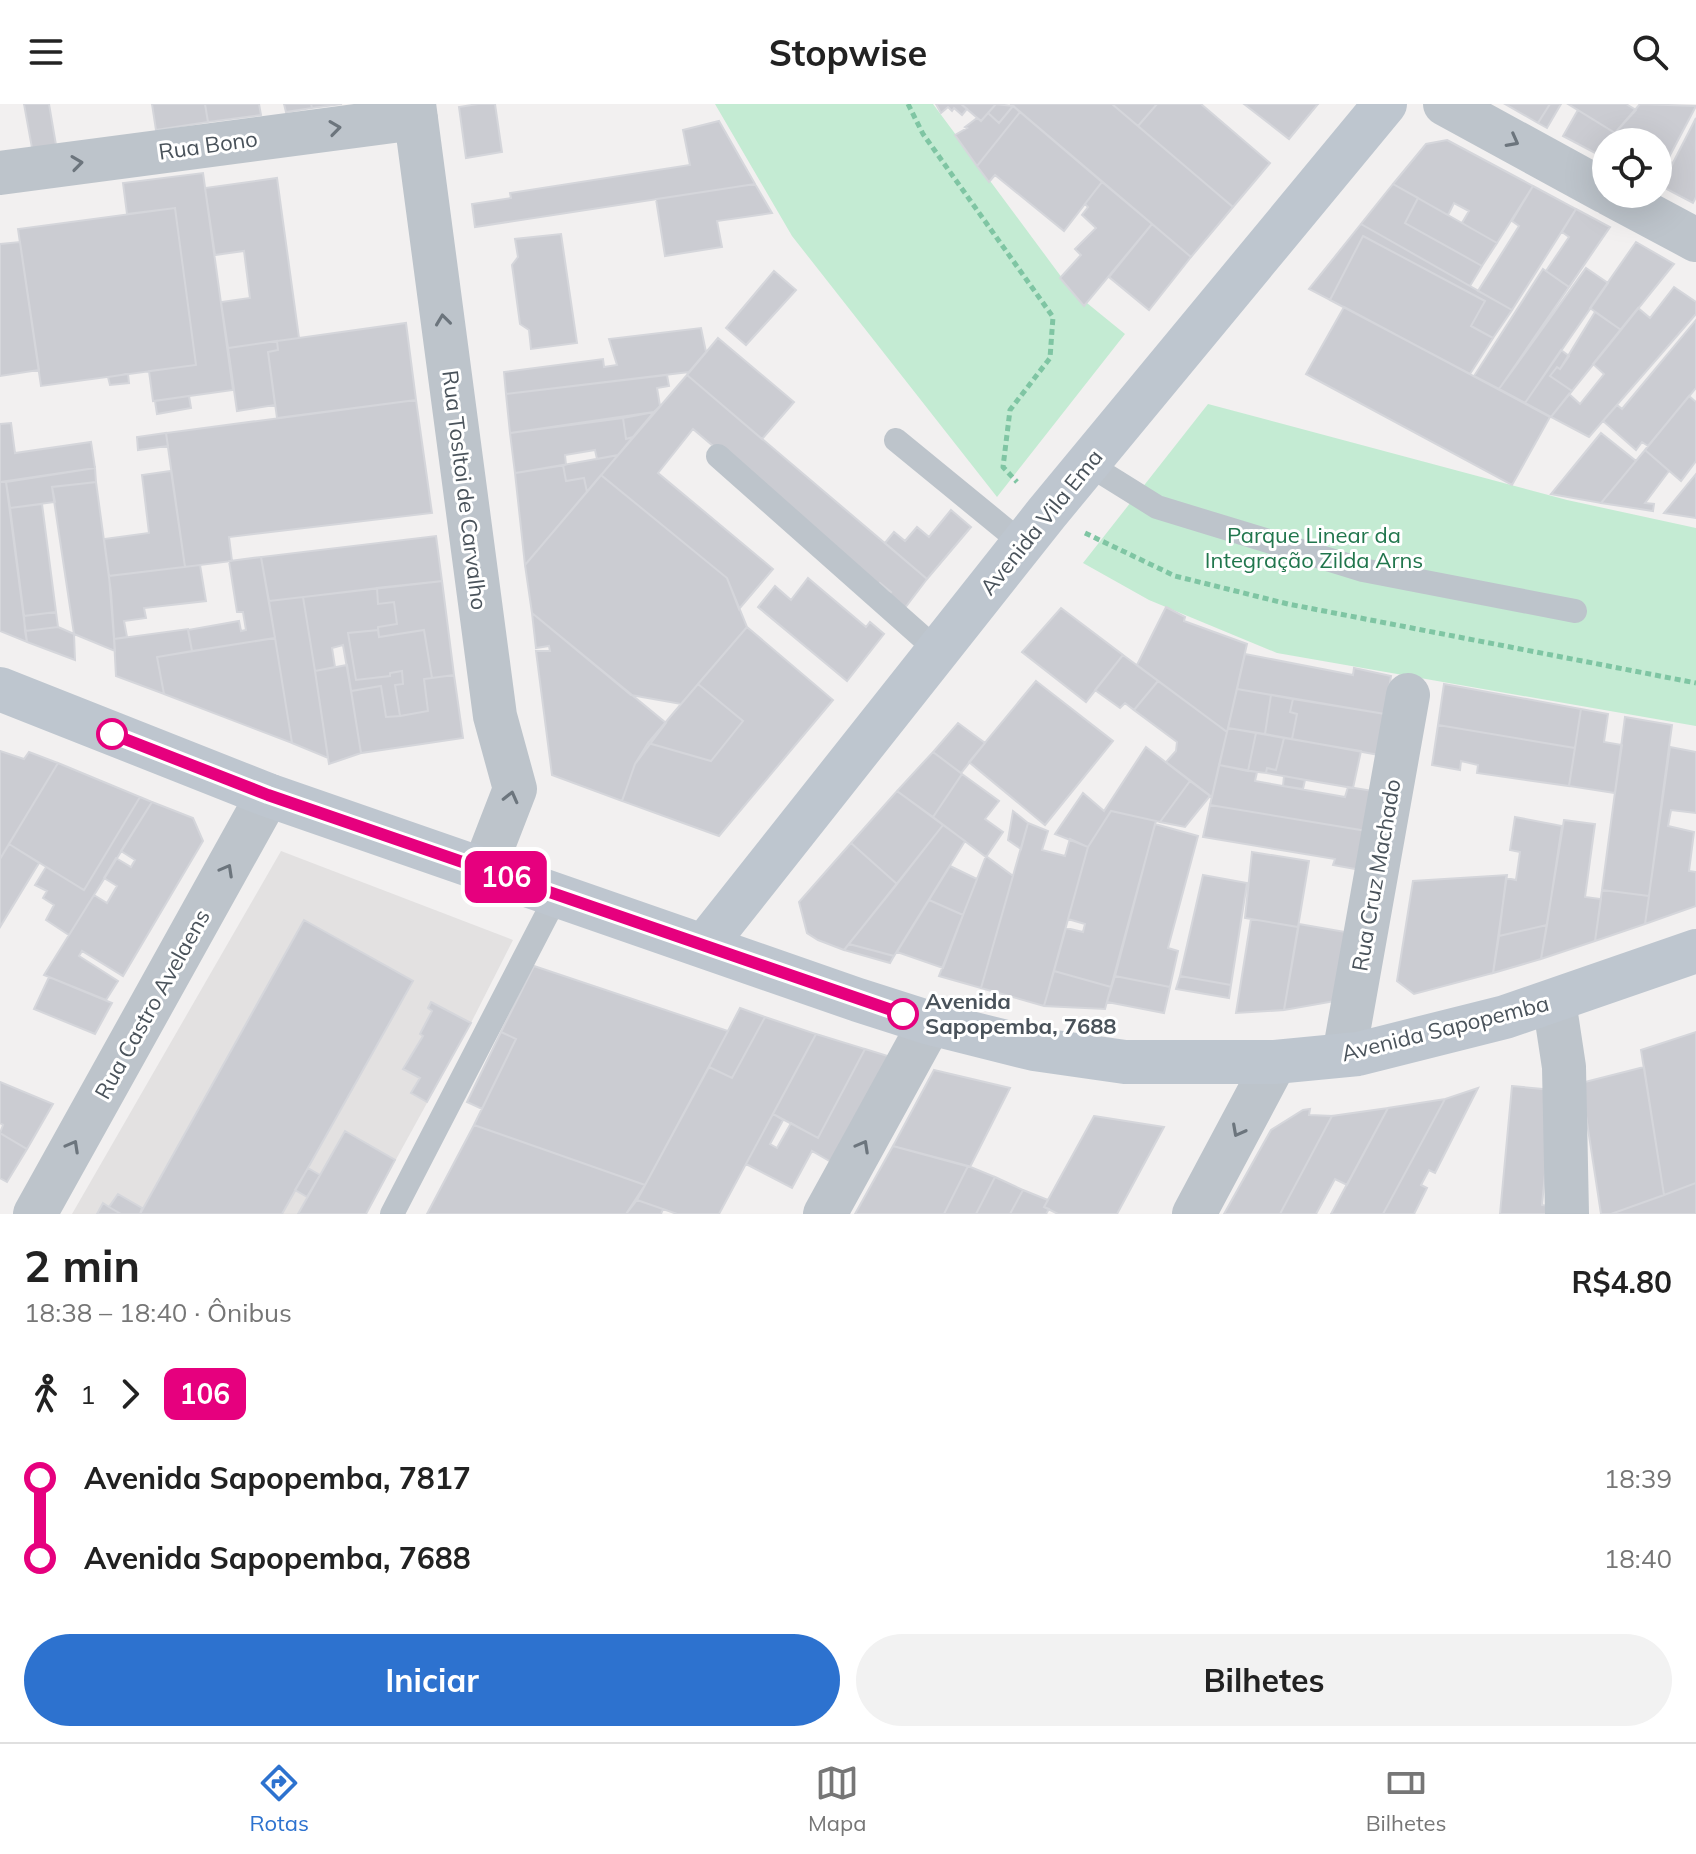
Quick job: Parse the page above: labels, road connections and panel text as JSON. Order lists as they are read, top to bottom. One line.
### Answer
{"streets":{"main road":["Avenida Vila Ema","Avenida Sapopemba"],"street":["Rua Bono","Rua Tosltoi de Carvalho","Rua Cruz Machado","Rua Castro Avelaens"]},"crossings":[["Rua Bono","Rua Tosltoi de Carvalho"],["Rua Tosltoi de Carvalho","Avenida Sapopemba"],["Avenida Vila Ema","Avenida Sapopemba"],["Rua Cruz Machado","Avenida Sapopemba"],["Rua Castro Avelaens","Avenida Sapopemba"]],"one_way":["Rua Bono","Rua Tosltoi de Carvalho","Rua Castro Avelaens"],"parks":["Parque Linear da Integração Zilda Arns"],"places":["Avenida Sapopemba, 7688"],"lines":["bus line 106"],"page":{"header":"Stopwise","on_map":"106","heading":["2 min","18:38 – 18:40 · Ônibus","R$4.80"],"legs":["1","106"],"list":[{"name":"Avenida Sapopemba, 7817","value":"18:39"},{"name":"Avenida Sapopemba, 7688","value":"18:40"}],"buttons":["Iniciar","Bilhetes"],"tabs":["Rotas","Mapa","Bilhetes"]}}
